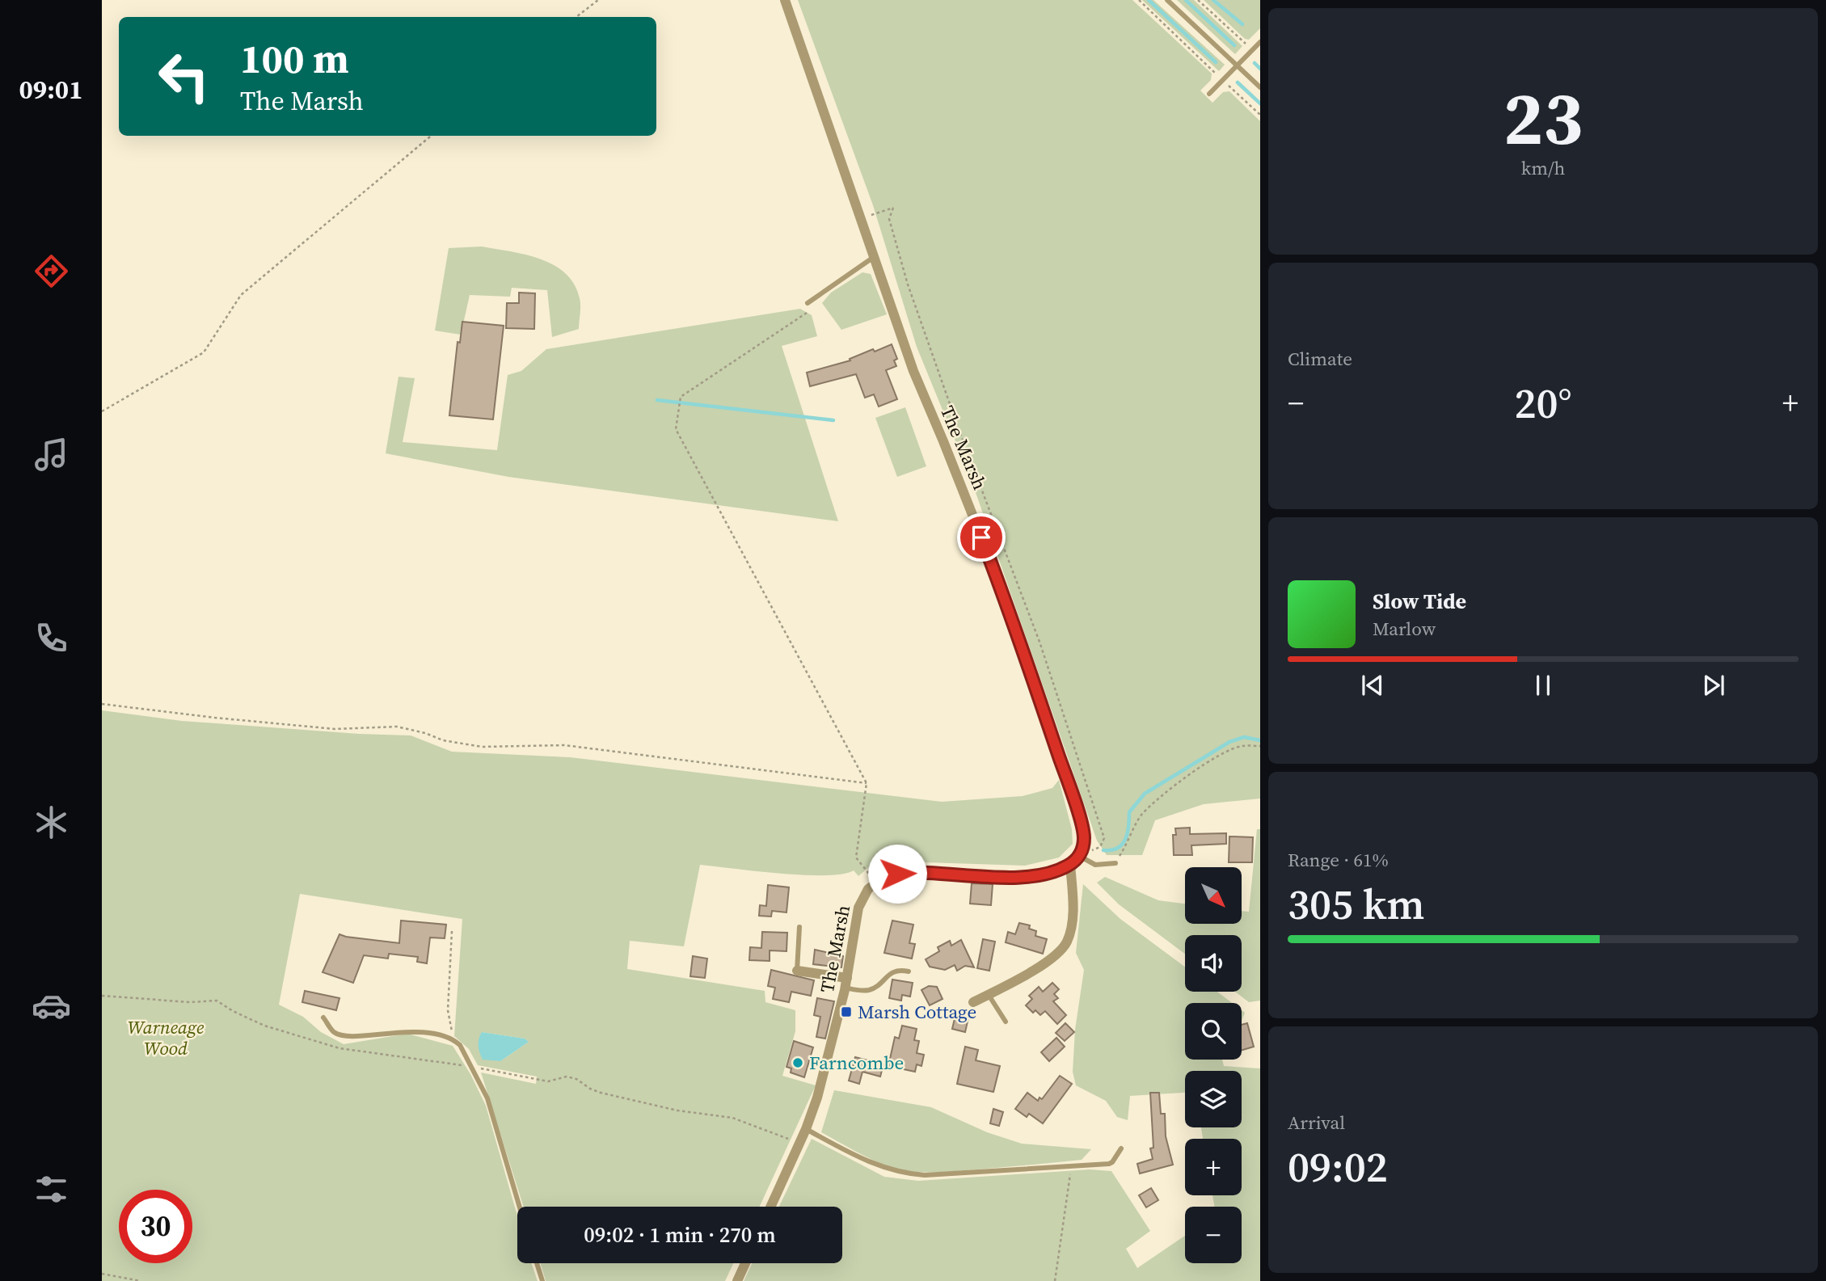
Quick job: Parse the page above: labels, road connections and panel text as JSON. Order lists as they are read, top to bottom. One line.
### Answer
{"streets":{"street":["The Marsh"]},"parks":["Warneage Wood"],"places":{"transit":["Marsh Cottage"],"other":["Farncombe"]},"north":"bottom right","page":{"tabs":"09:01","tile":[["23","km/h"],"Climate",["Range · 61%","305 km"],["Arrival","09:02"]],"turn":["100 m","The Marsh"],"heat":["−","20°","+"],"song":["Slow Tide","Marlow"],"map_buttons":["+","−"],"limit":"30","trip":"09:02 · 1 min · 270 m"}}
